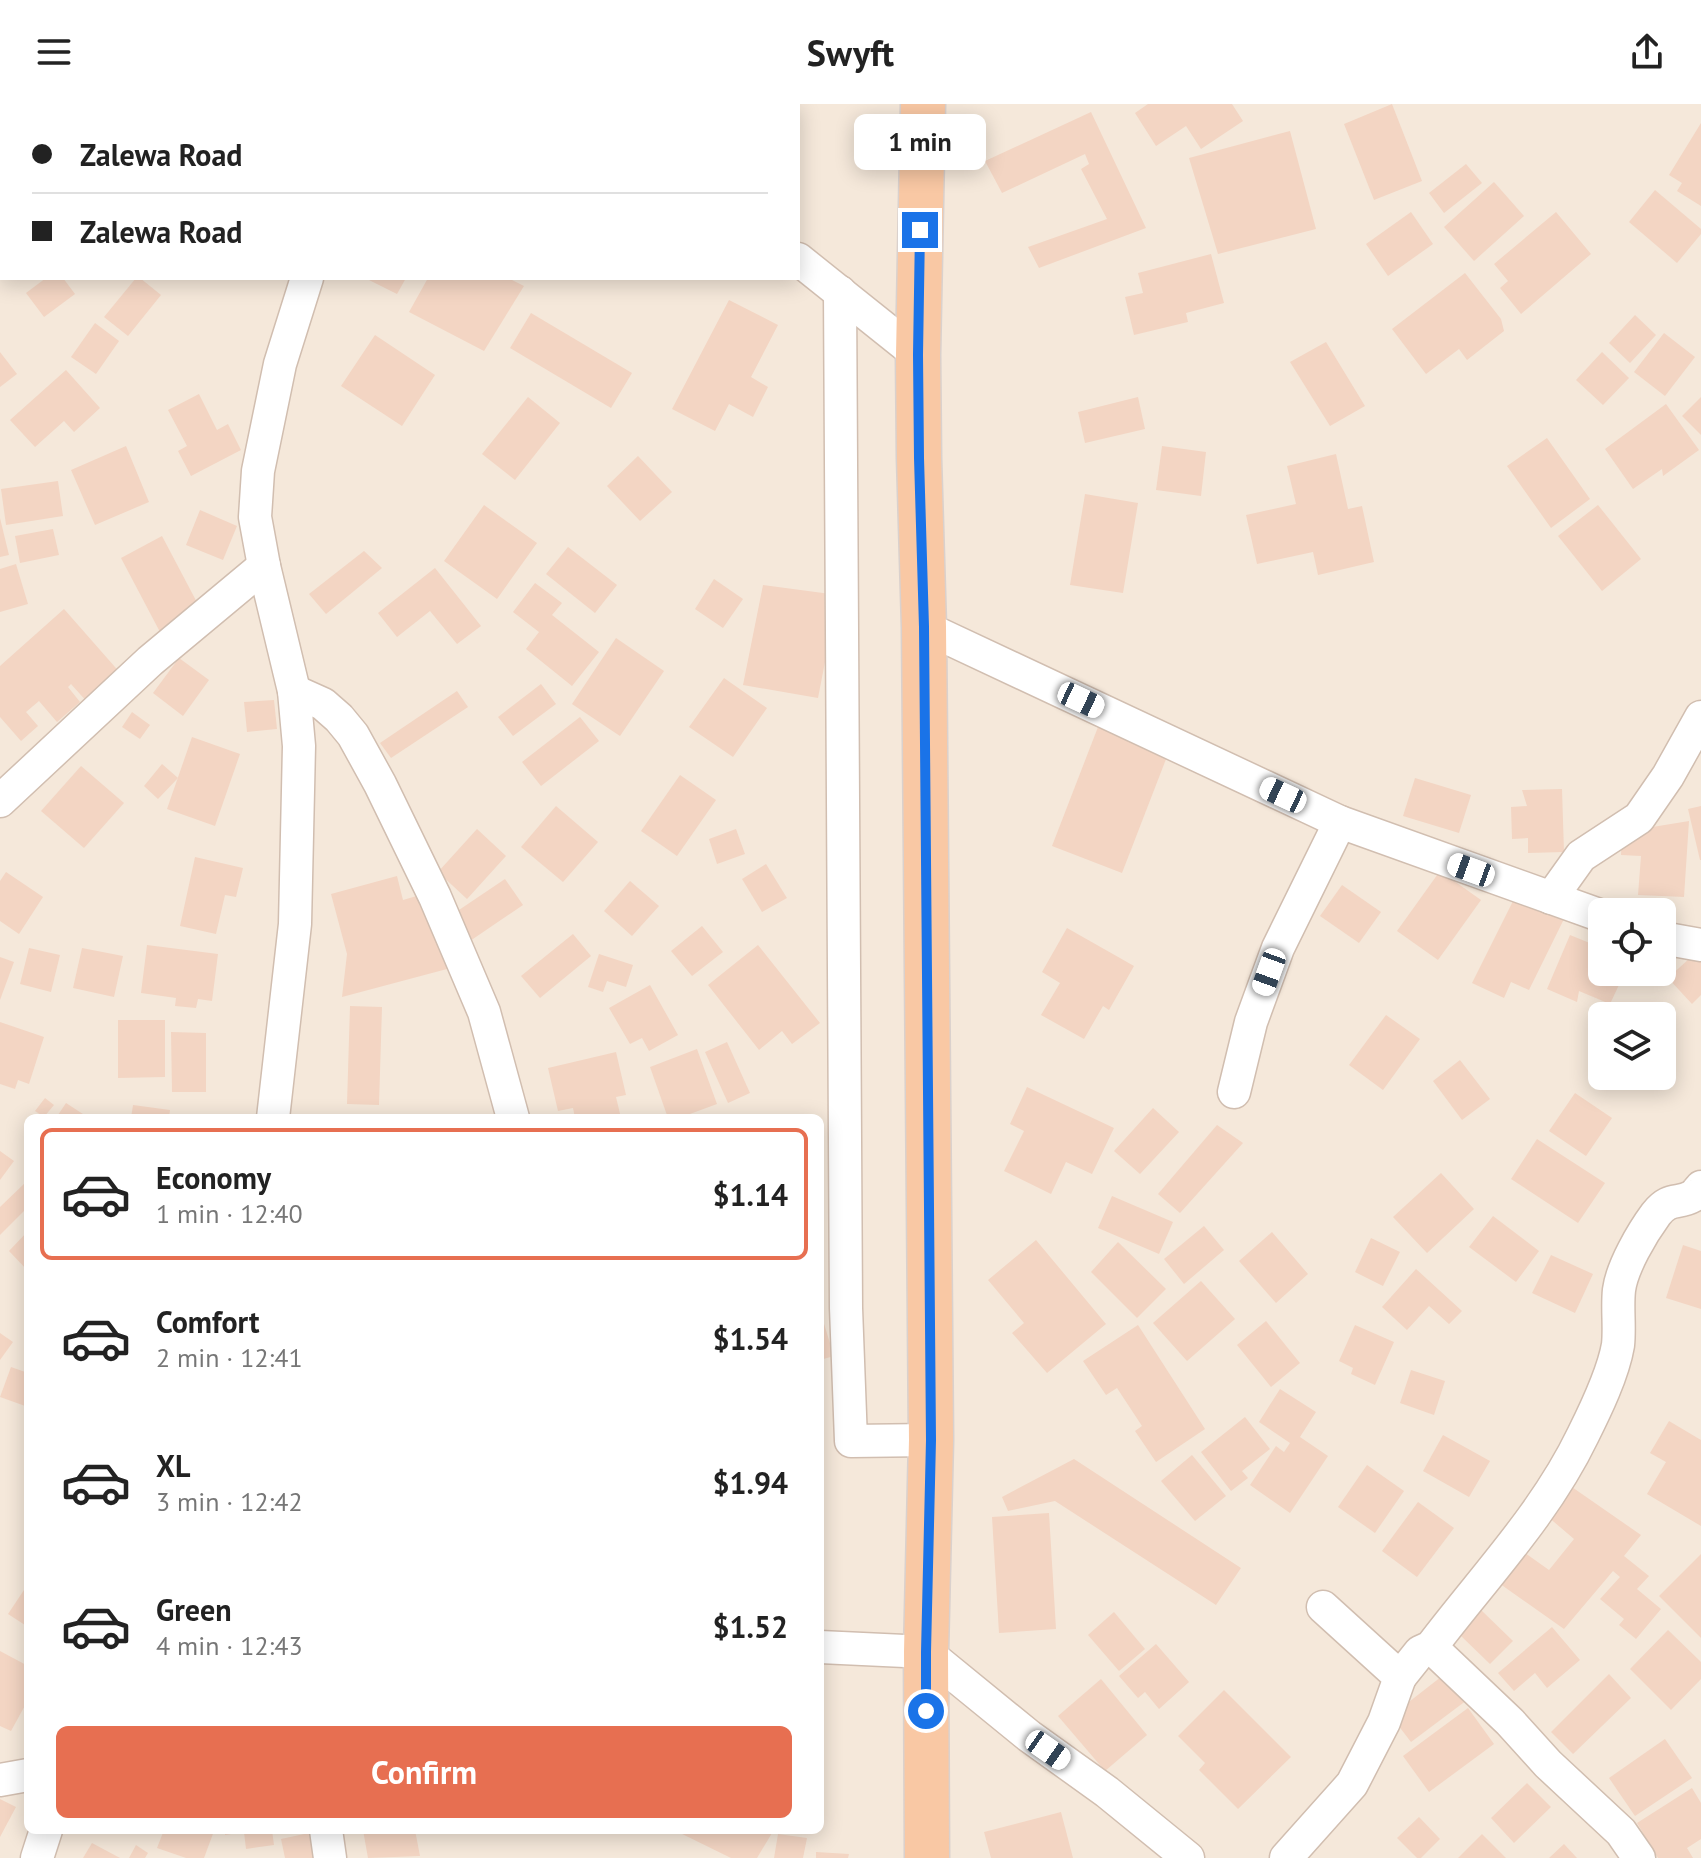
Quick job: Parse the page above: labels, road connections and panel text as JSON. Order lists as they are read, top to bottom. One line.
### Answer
{"page":{"header":"Swyft","banner":["Zalewa Road","Zalewa Road"],"bubble":"1 min","list":[{"name":"Economy","note":"1 min · 12:40","value":"$1.14"},{"name":"Comfort","note":"2 min · 12:41","value":"$1.54"},{"name":"XL","note":"3 min · 12:42","value":"$1.94"},{"name":"Green","note":"4 min · 12:43","value":"$1.52"}],"buttons":"Confirm"}}
